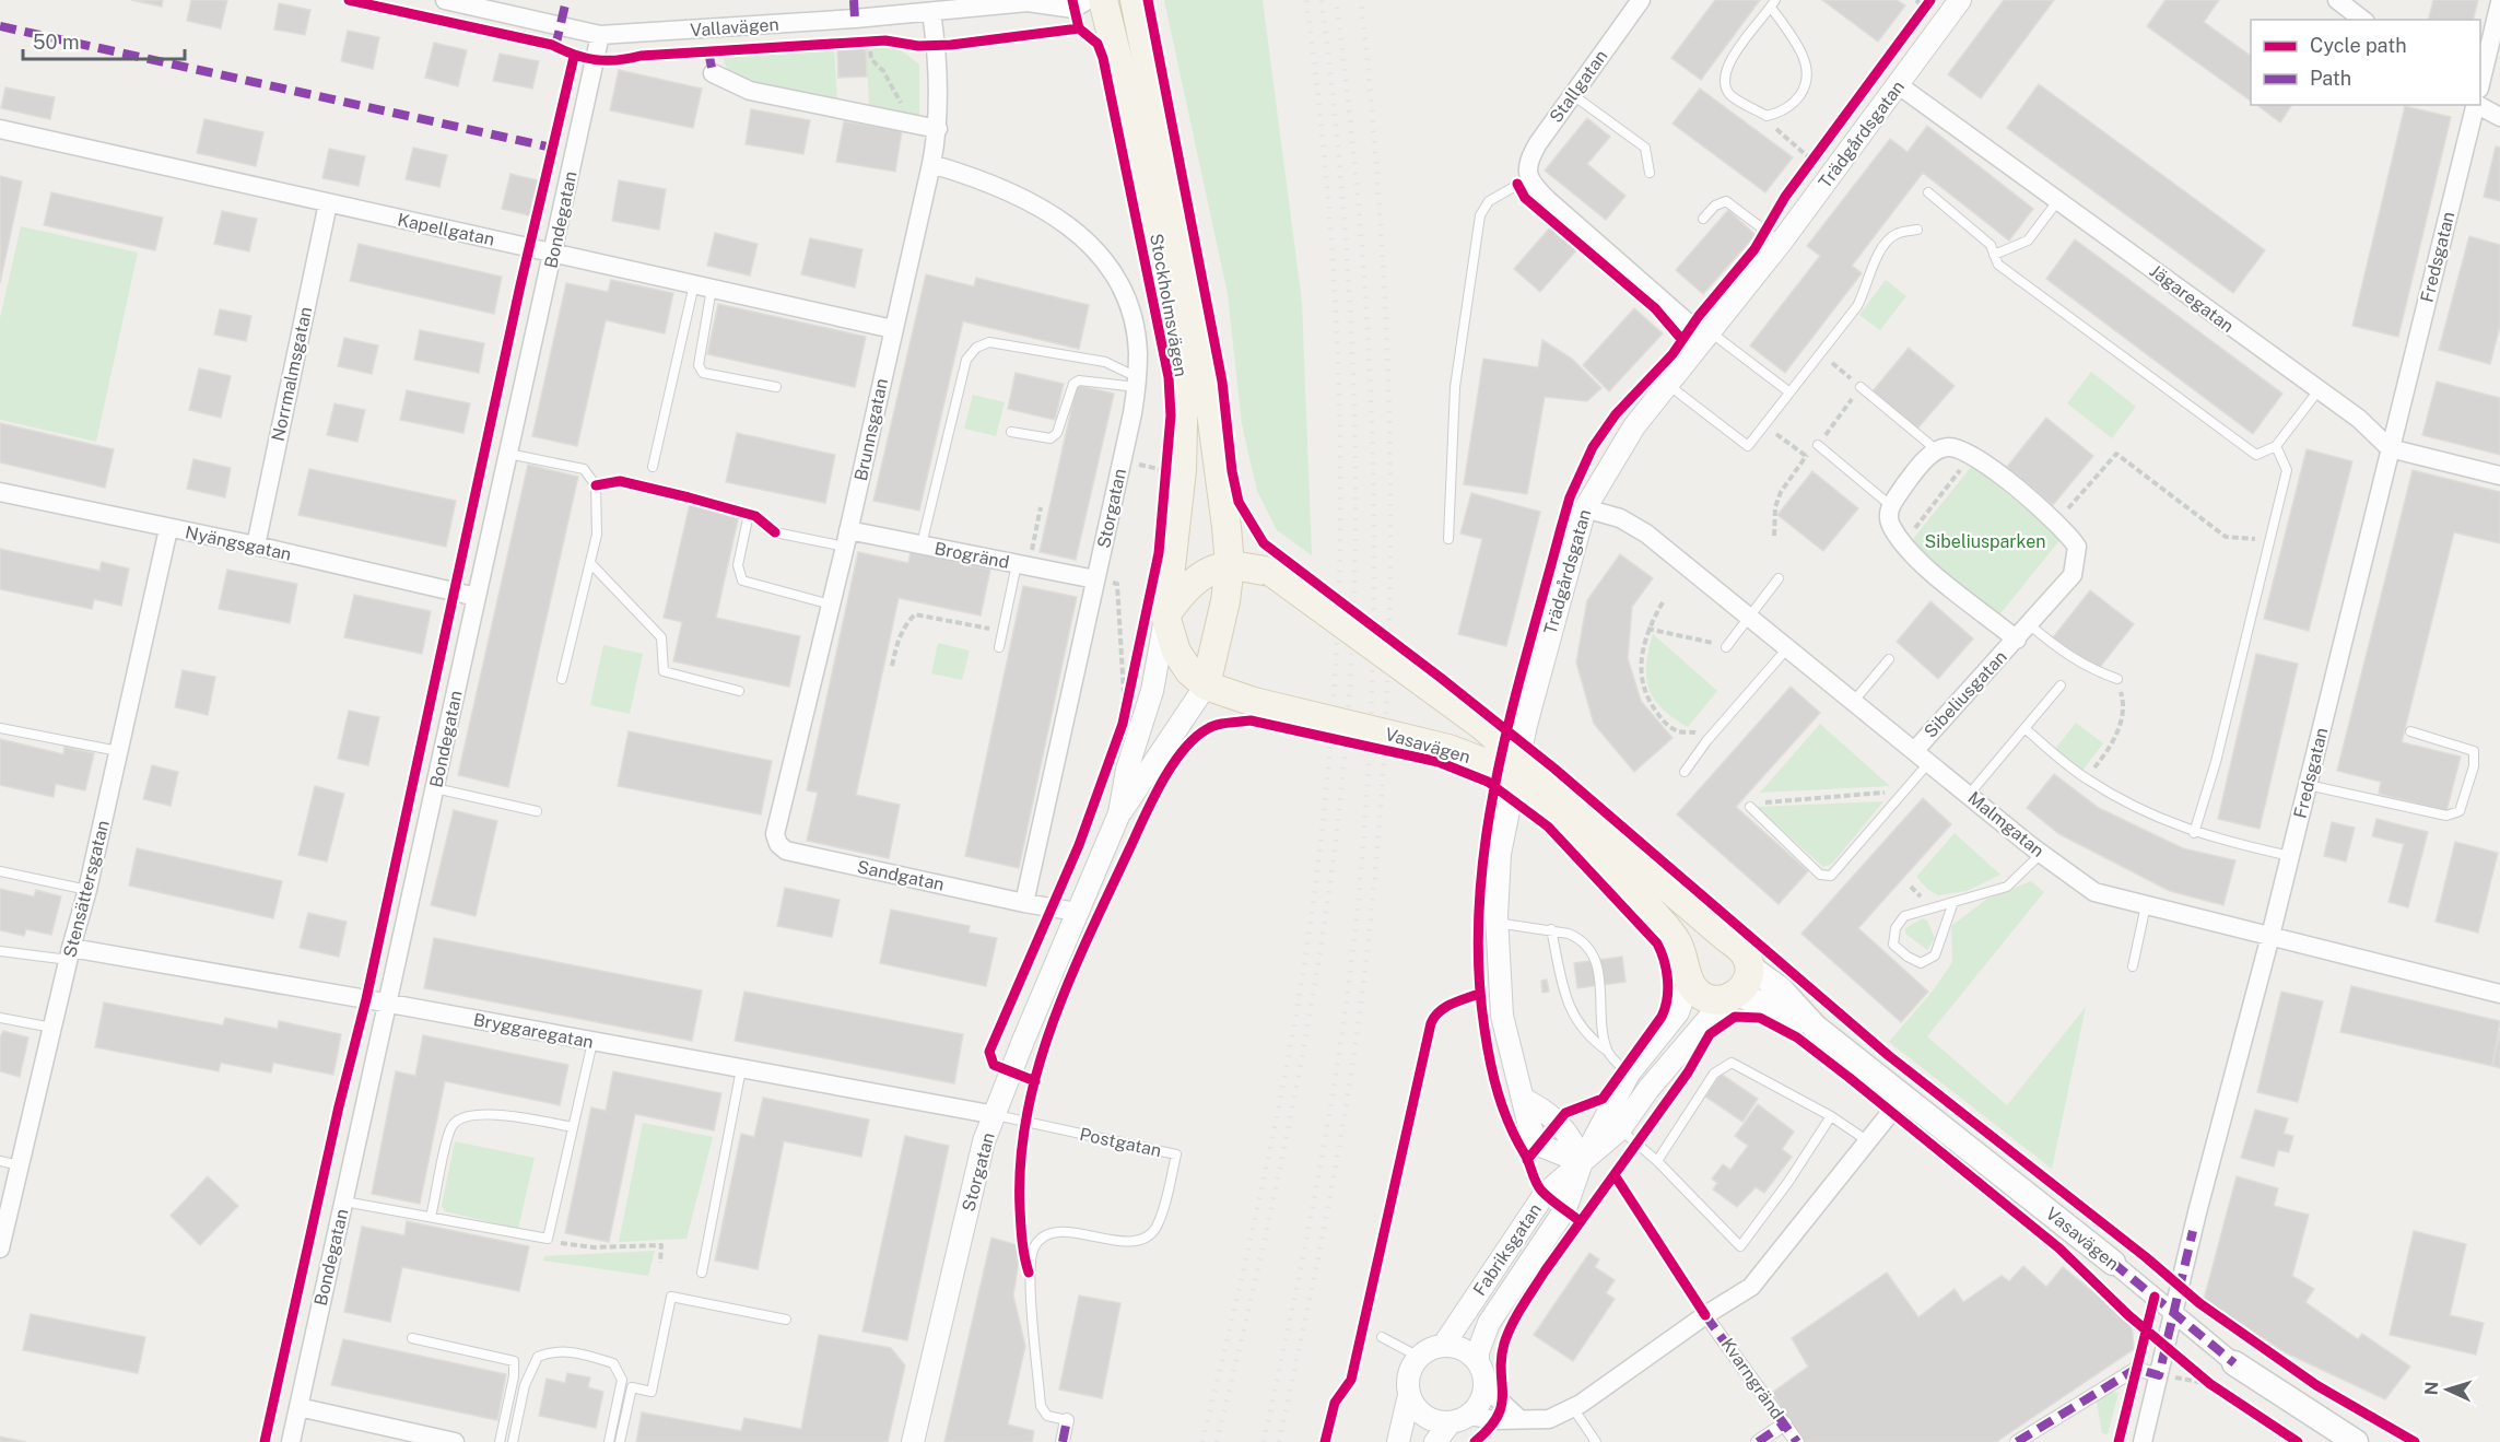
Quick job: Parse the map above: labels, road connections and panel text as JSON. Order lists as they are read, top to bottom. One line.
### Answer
{"streets":{"main road":["Stockholmsvägen","Vasavägen"],"street":["Vallavägen","Stallgatan","Trädgårdsgatan","Bondegatan","Kapellgatan","Fredsgatan","Jägaregatan","Norrmalmsgatan","Brunnsgatan","Storgatan","Nyängsgatan","Brogränd","Sibeliusgatan","Malmgatan","Sandgatan","Stensättersgatan","Bryggaregatan","Postgatan","Fabriksgatan","Kvarngränd"]},"crossings":[["Vallavägen","Bondegatan"],["Vallavägen","Brunnsgatan"],["Trädgårdsgatan","Jägaregatan"],["Trädgårdsgatan","Malmgatan"],["Trädgårdsgatan","Fabriksgatan"],["Bondegatan","Kapellgatan"],["Bondegatan","Nyängsgatan"],["Bondegatan","Bryggaregatan"],["Kapellgatan","Norrmalmsgatan"],["Kapellgatan","Brunnsgatan"],["Fredsgatan","Jägaregatan"],["Fredsgatan","Vasavägen"],["Fredsgatan","Malmgatan"],["Stockholmsvägen","Storgatan"],["Stockholmsvägen","Vasavägen"],["Norrmalmsgatan","Nyängsgatan"],["Brunnsgatan","Storgatan"],["Brunnsgatan","Brogränd"],["Brunnsgatan","Sandgatan"],["Storgatan","Brogränd"],["Storgatan","Vasavägen"],["Storgatan","Sandgatan"],["Storgatan","Bryggaregatan"],["Storgatan","Postgatan"],["Nyängsgatan","Stensättersgatan"],["Sibeliusgatan","Malmgatan"],["Vasavägen","Fabriksgatan"],["Stensättersgatan","Bryggaregatan"],["Bryggaregatan","Postgatan"]],"parks":["Sibeliusparken"],"legend":["Cycle path","Path"],"scale_bar":"50 m","north":"left"}
